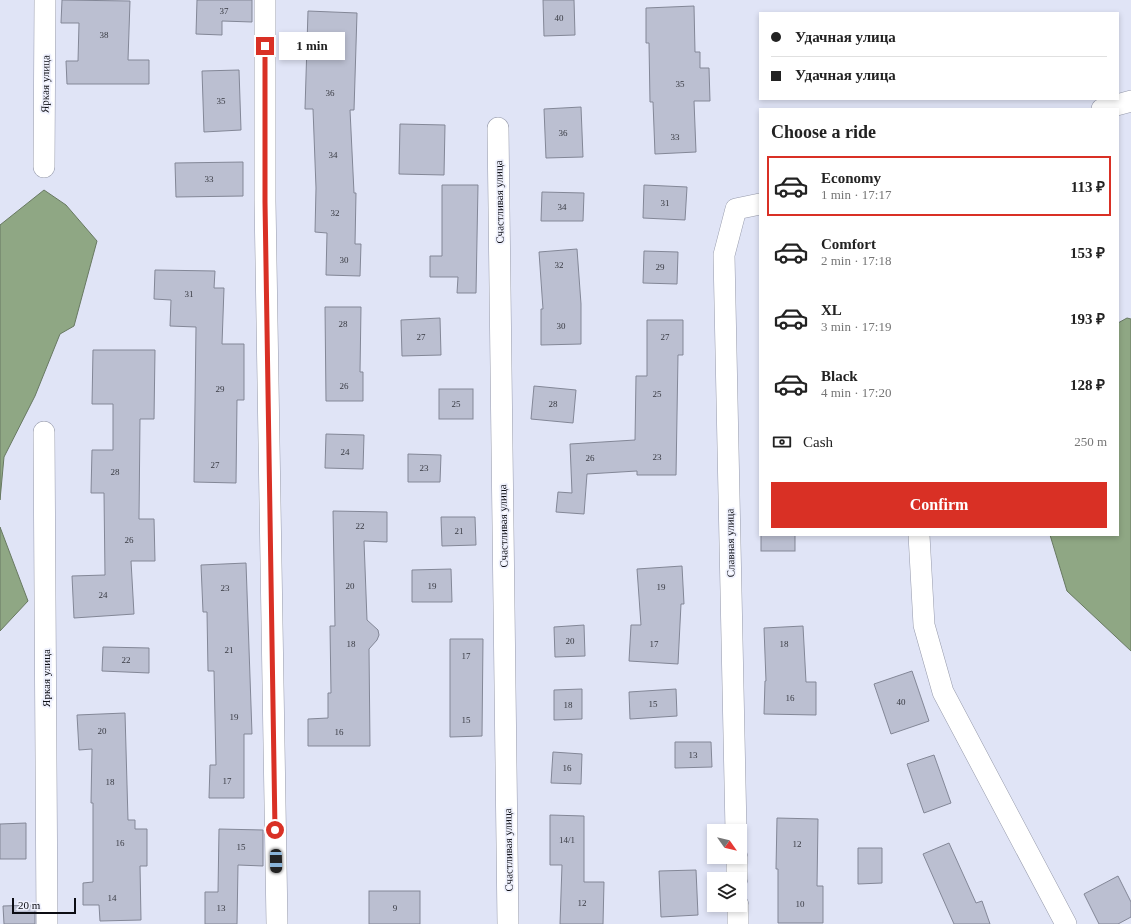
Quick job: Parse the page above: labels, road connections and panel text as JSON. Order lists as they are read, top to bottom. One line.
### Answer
{"streets":{"street":["Яркая улица","Счастливая улица","Славная улица"]},"house_numbers":["37","40","38","35","36","35","36","33","34","33","31","34","32","30","32","29","31","28","30","27","27","26","29","25","25","28","24","23","26","27","23","28","22","21","26","20","19","19","23","24","20","18","17","18","21","17","22","16","40","15","18","19","15","20","16","13","16","17","18","14/1","16","12","15","14","12","10","13","9"],"scale_bar":"20 m","north":"bottom right","page":{"banner":["Удачная улица","Удачная улица"],"bubble":"1 min","heading":"Choose a ride","list":[{"name":"Economy","note":"1 min · 17:17","value":"113 ₽"},{"name":"Comfort","note":"2 min · 17:18","value":"153 ₽"},{"name":"XL","note":"3 min · 17:19","value":"193 ₽"},{"name":"Black","note":"4 min · 17:20","value":"128 ₽"}],"pay":["Cash","250 m"],"buttons":"Confirm","scale":"20 m"}}
